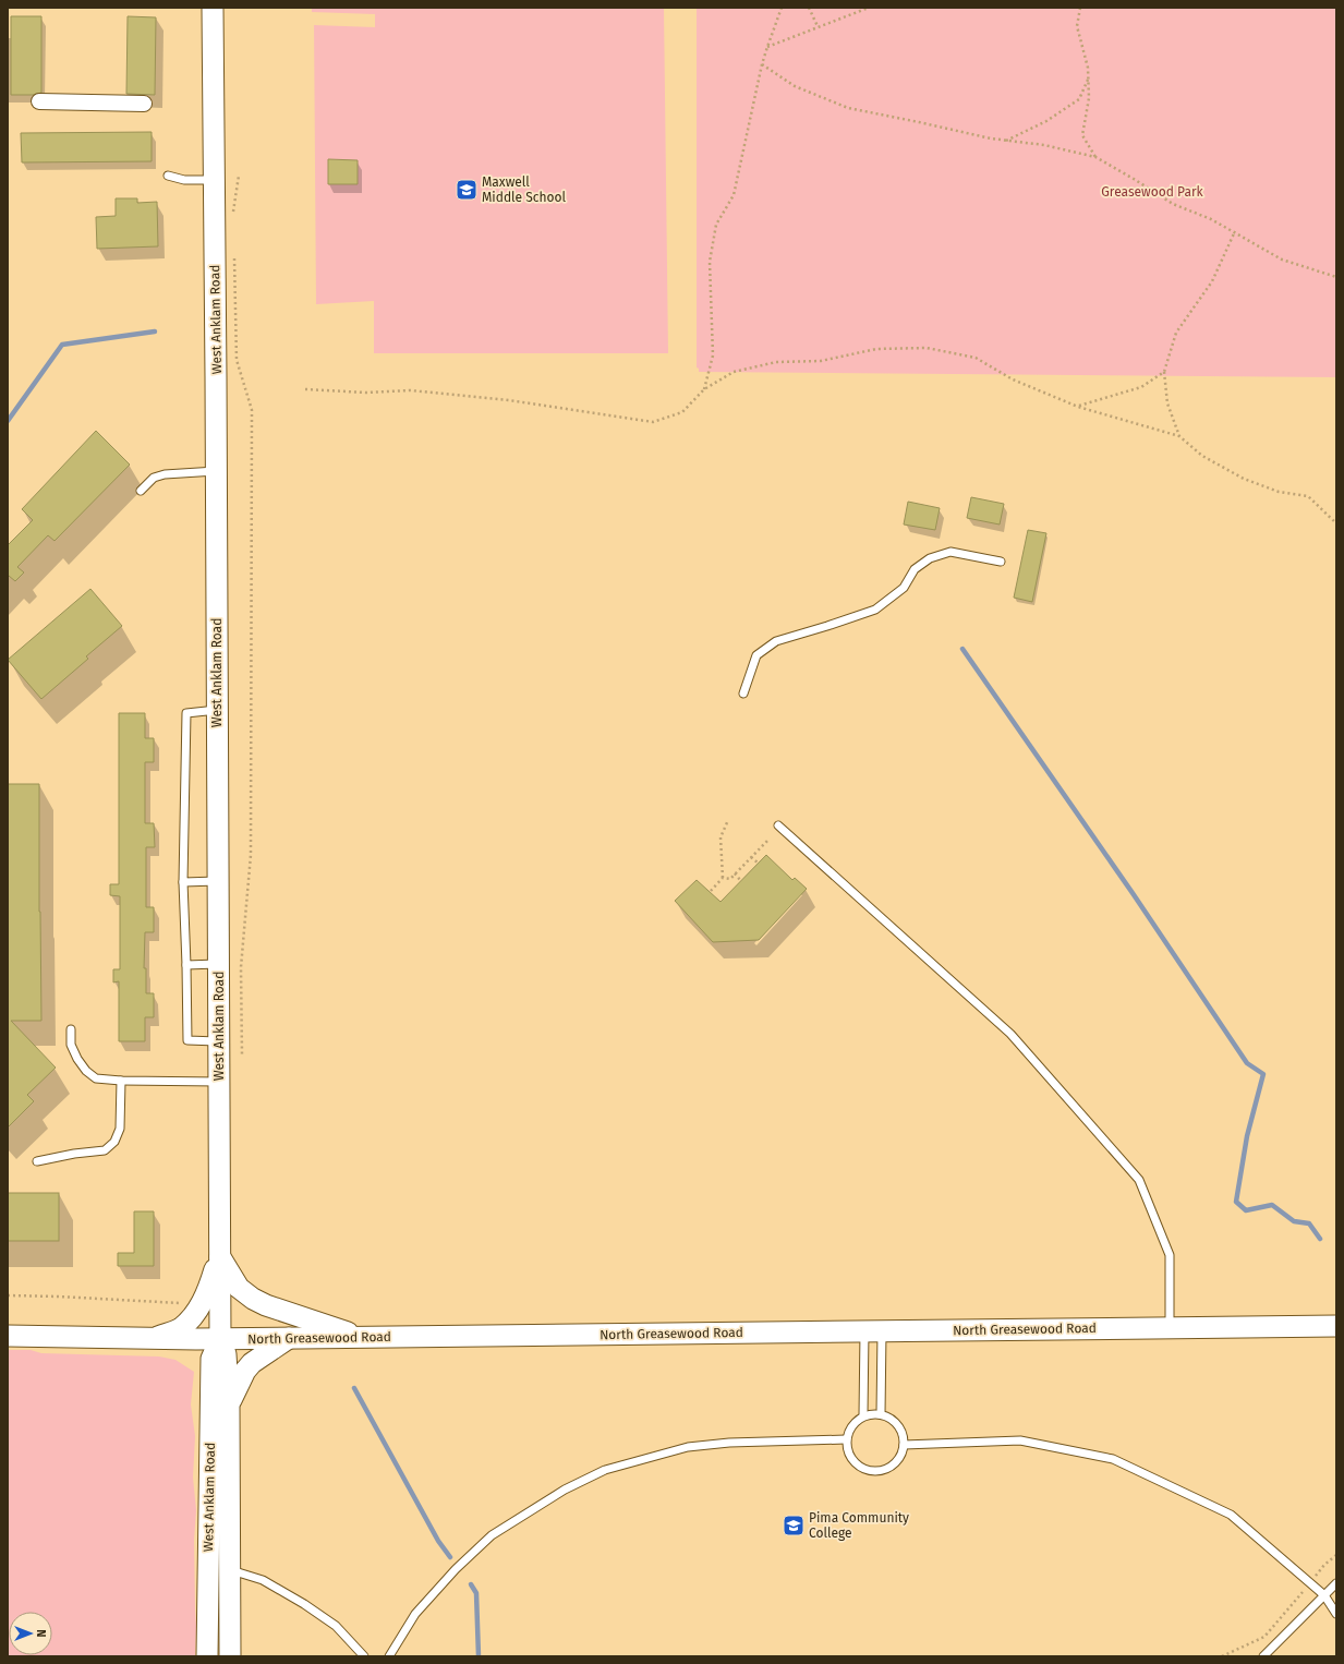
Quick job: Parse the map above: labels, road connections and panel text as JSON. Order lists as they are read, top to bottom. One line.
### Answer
{"streets":{"main road":["West Anklam Road","North Greasewood Road"]},"crossings":[["West Anklam Road","North Greasewood Road"]],"parks":["Greasewood Park"],"places":{"school or university":["Maxwell Middle School","Pima Community College"]},"north":"right"}
